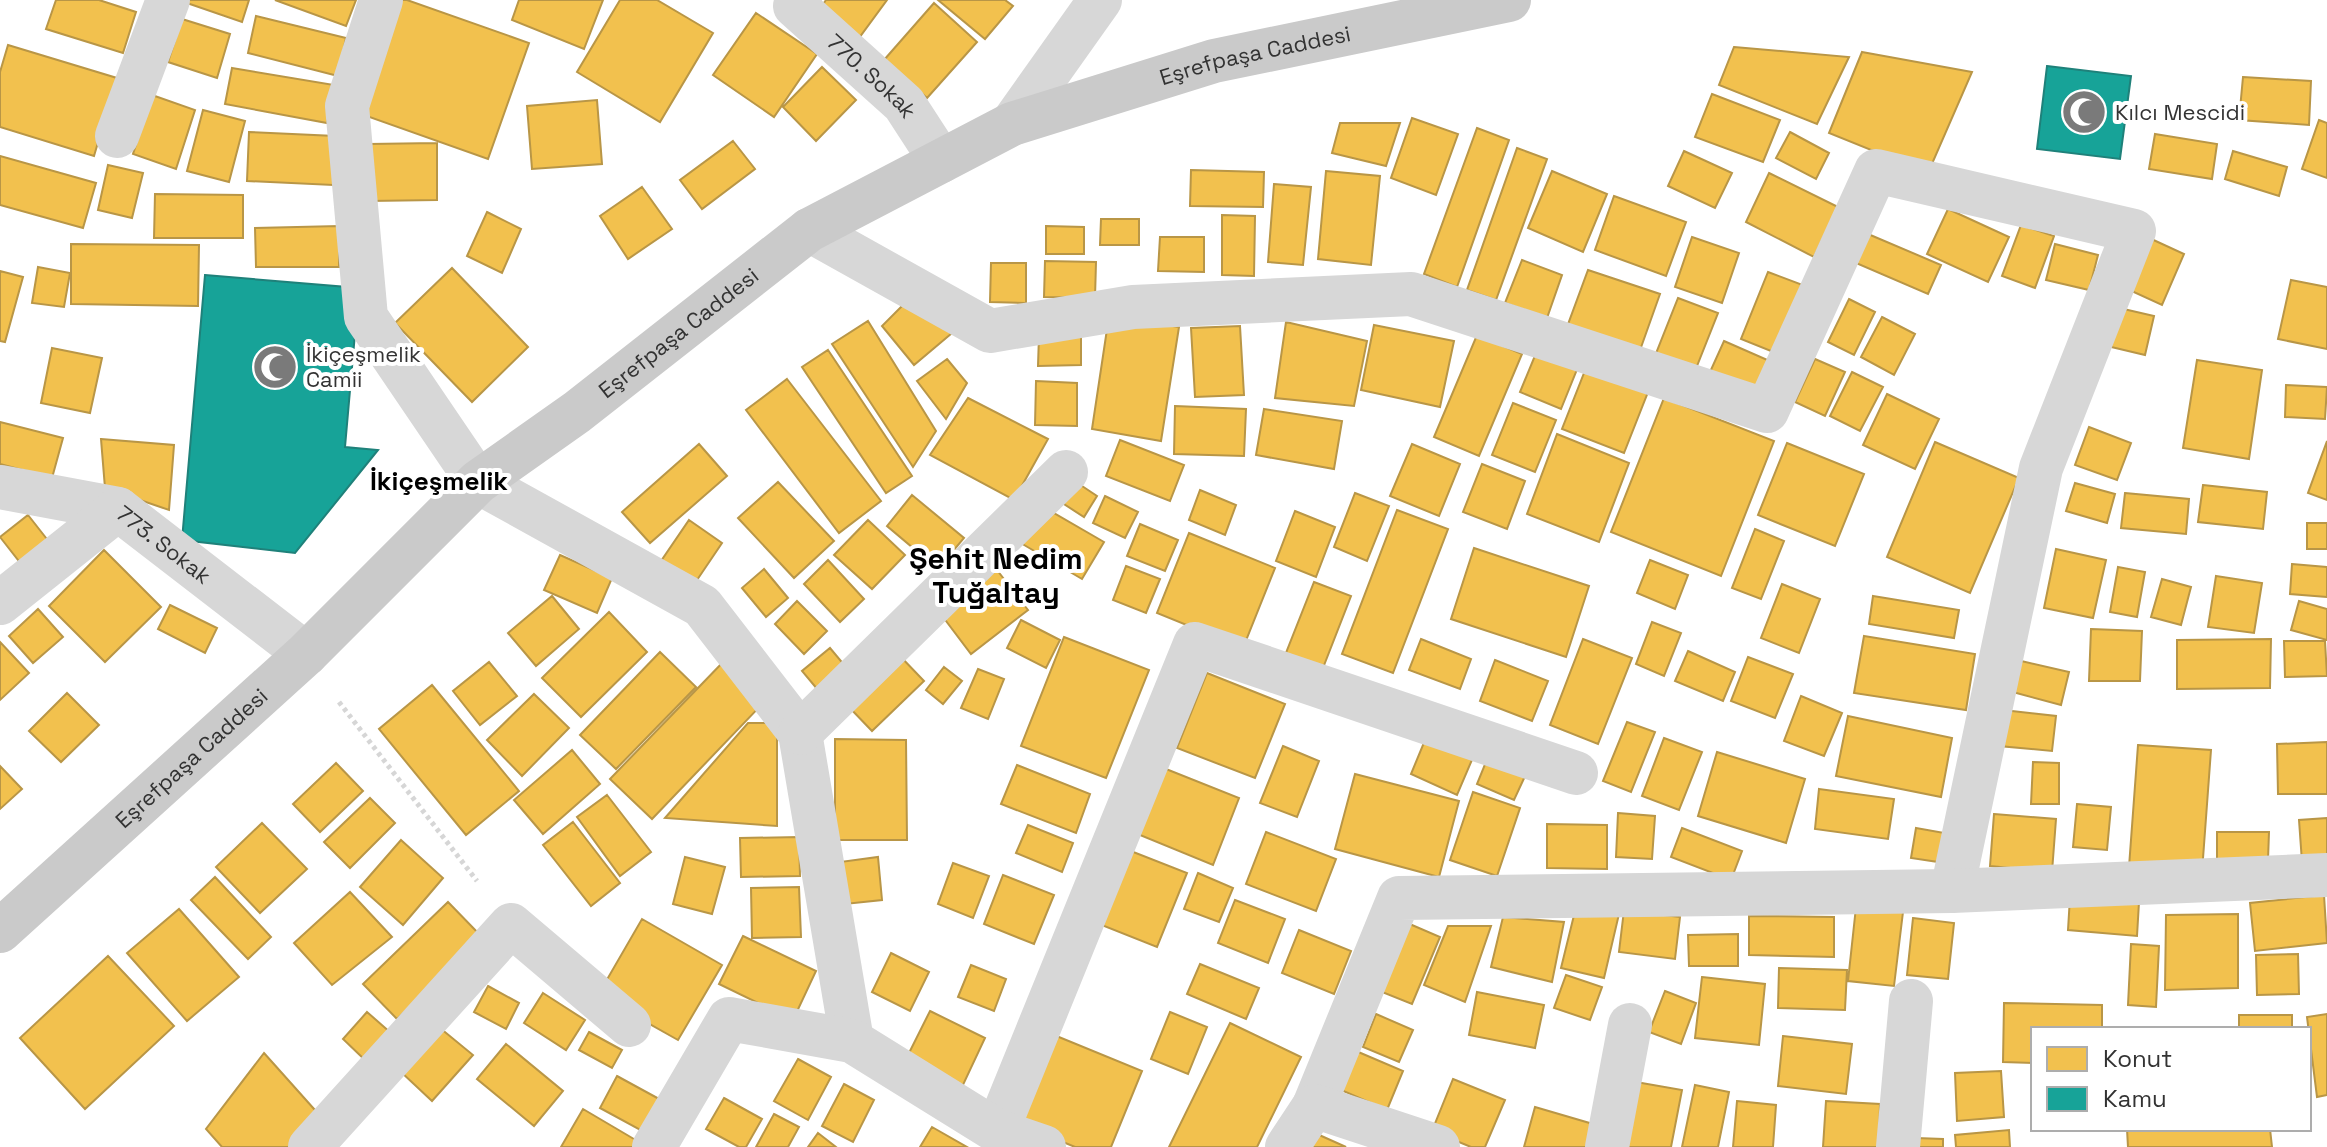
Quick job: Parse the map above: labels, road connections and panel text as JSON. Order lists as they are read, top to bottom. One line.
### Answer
{"streets":{"main road":["Eşrefpaşa Caddesi"],"street":["770. Sokak","773. Sokak"]},"crossings":[["Eşrefpaşa Caddesi","770. Sokak"],["Eşrefpaşa Caddesi","773. Sokak"]],"districts":["İkiçeşmelik","Şehit Nedim Tuğaltay"],"places":{"mosque":["Kılcı Mescidi","İkiçeşmelik Camii"]},"legend":["Konut","Kamu"]}
